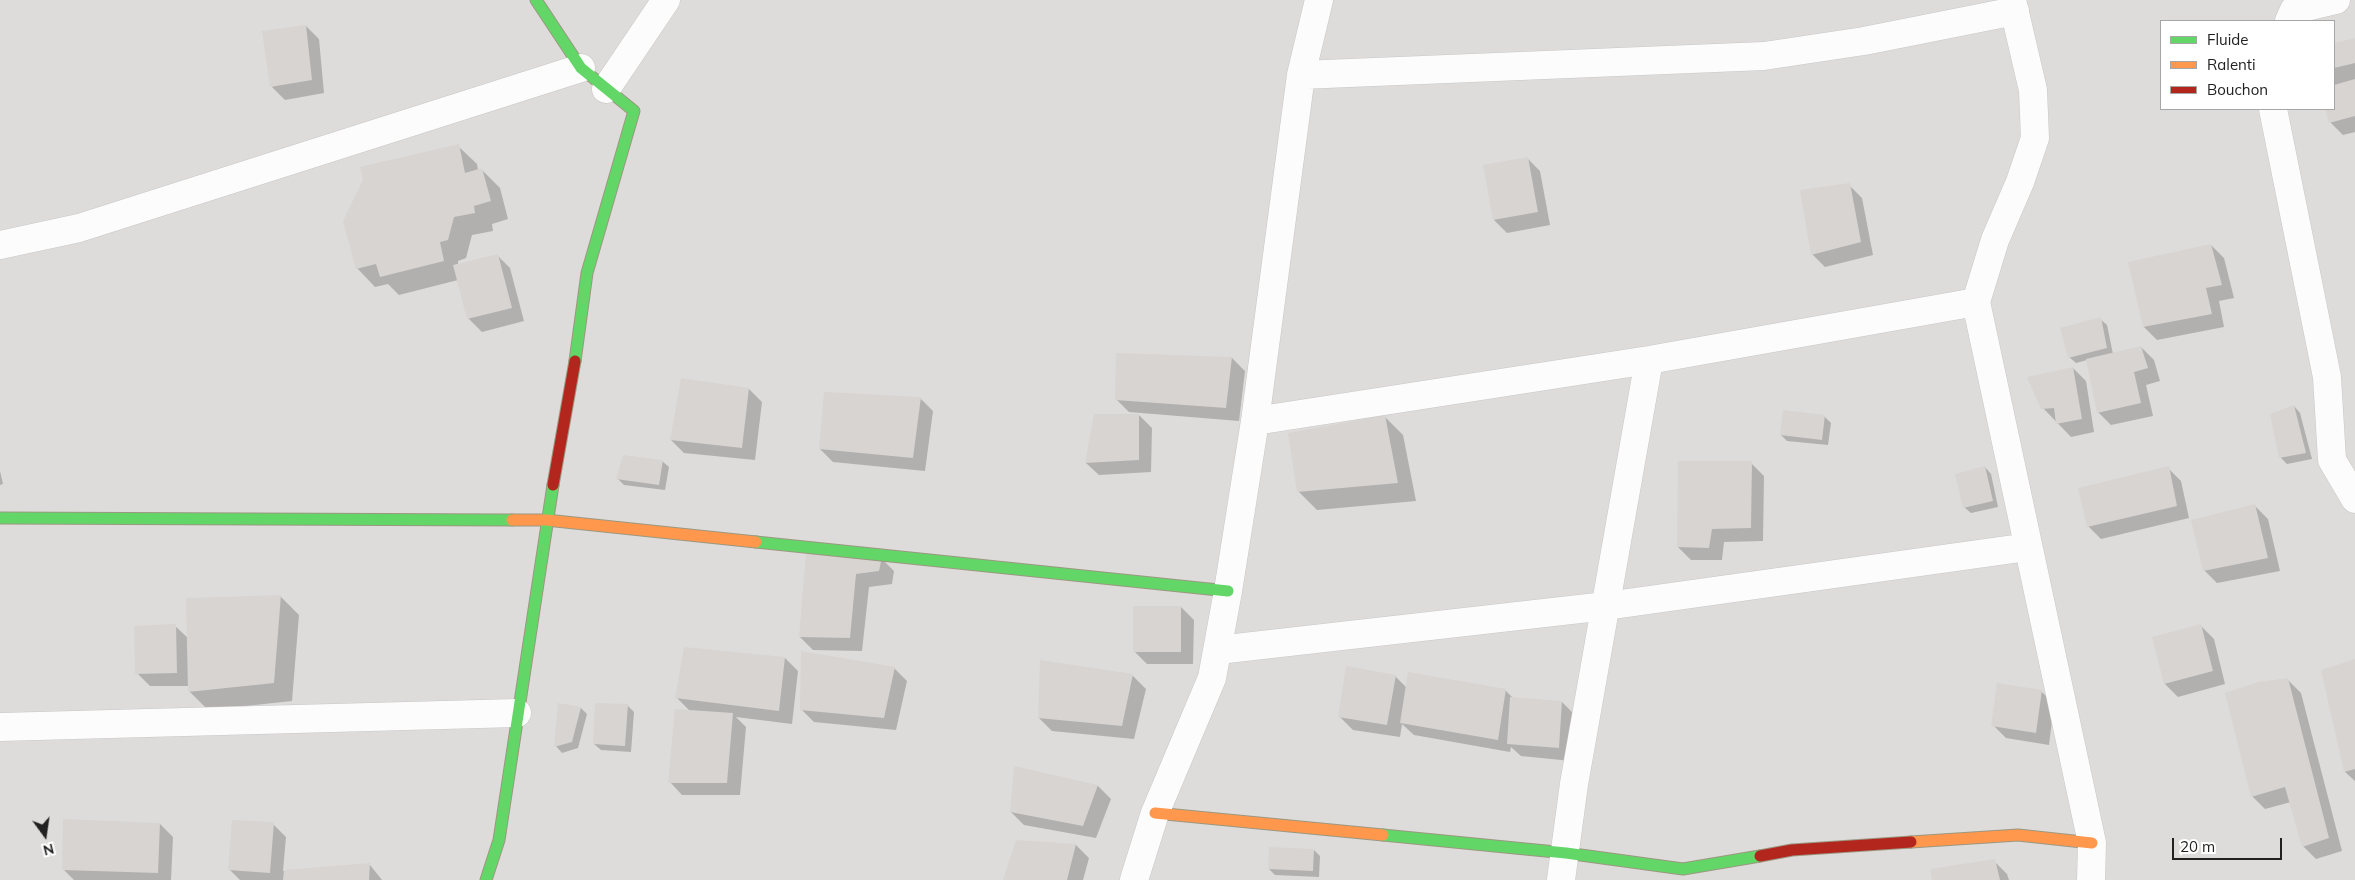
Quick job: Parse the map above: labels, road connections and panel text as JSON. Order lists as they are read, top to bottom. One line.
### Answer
{"legend":["Fluide","Ralenti","Bouchon"],"scale_bar":"20 m","north":"bottom"}
